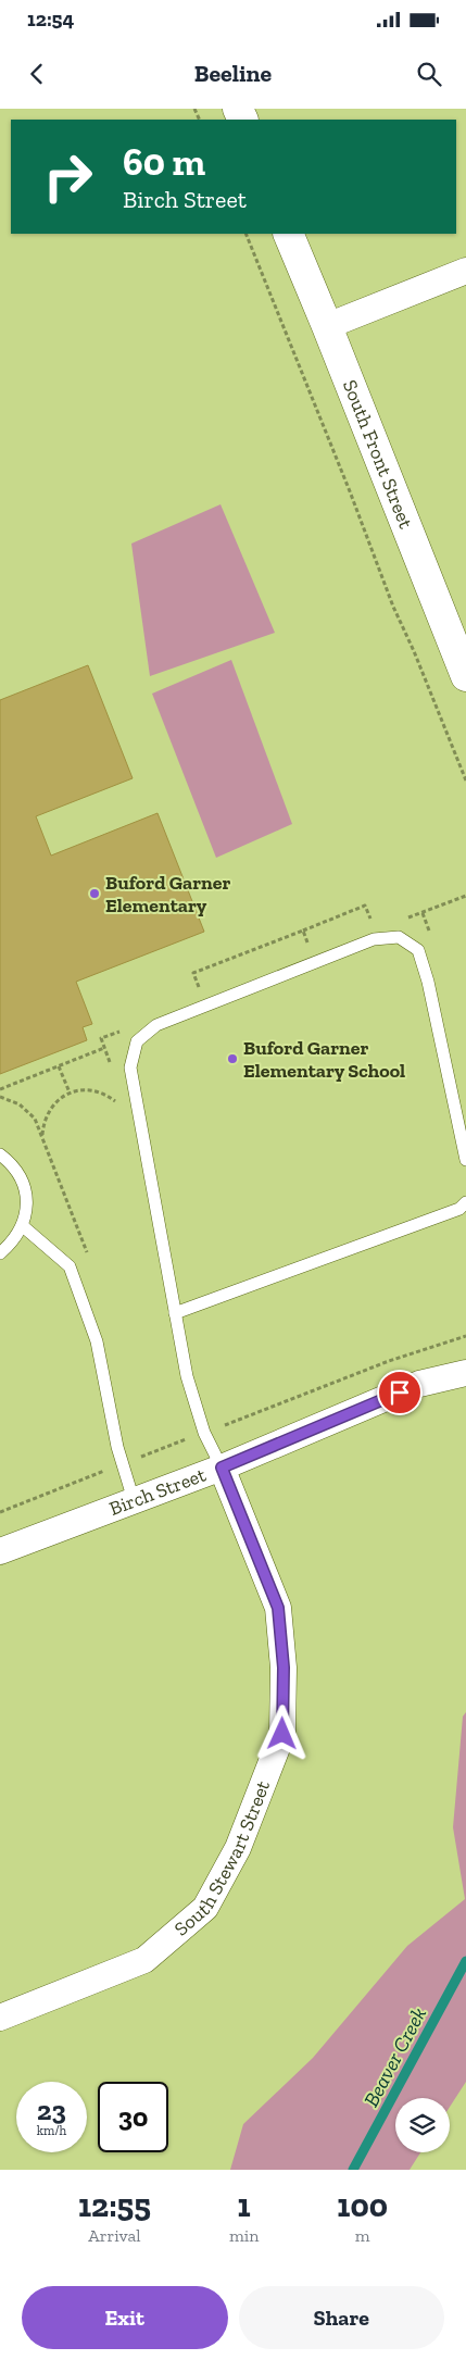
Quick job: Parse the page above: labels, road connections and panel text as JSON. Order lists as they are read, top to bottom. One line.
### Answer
{"streets":{"street":["South Front Street","Birch Street","South Stewart Street"]},"crossings":[["Birch Street","South Stewart Street"]],"water":["Beaver Creek"],"places":["Buford Garner Elementary","Buford Garner Elementary School"],"page":{"status":"12:54","header":"Beeline","turn":["60 m","Birch Street"],"speed":"23 km/h","limit":"30","eta":["12:55","Arrival","1","min","100","m"],"buttons":["Exit","Share"]}}
